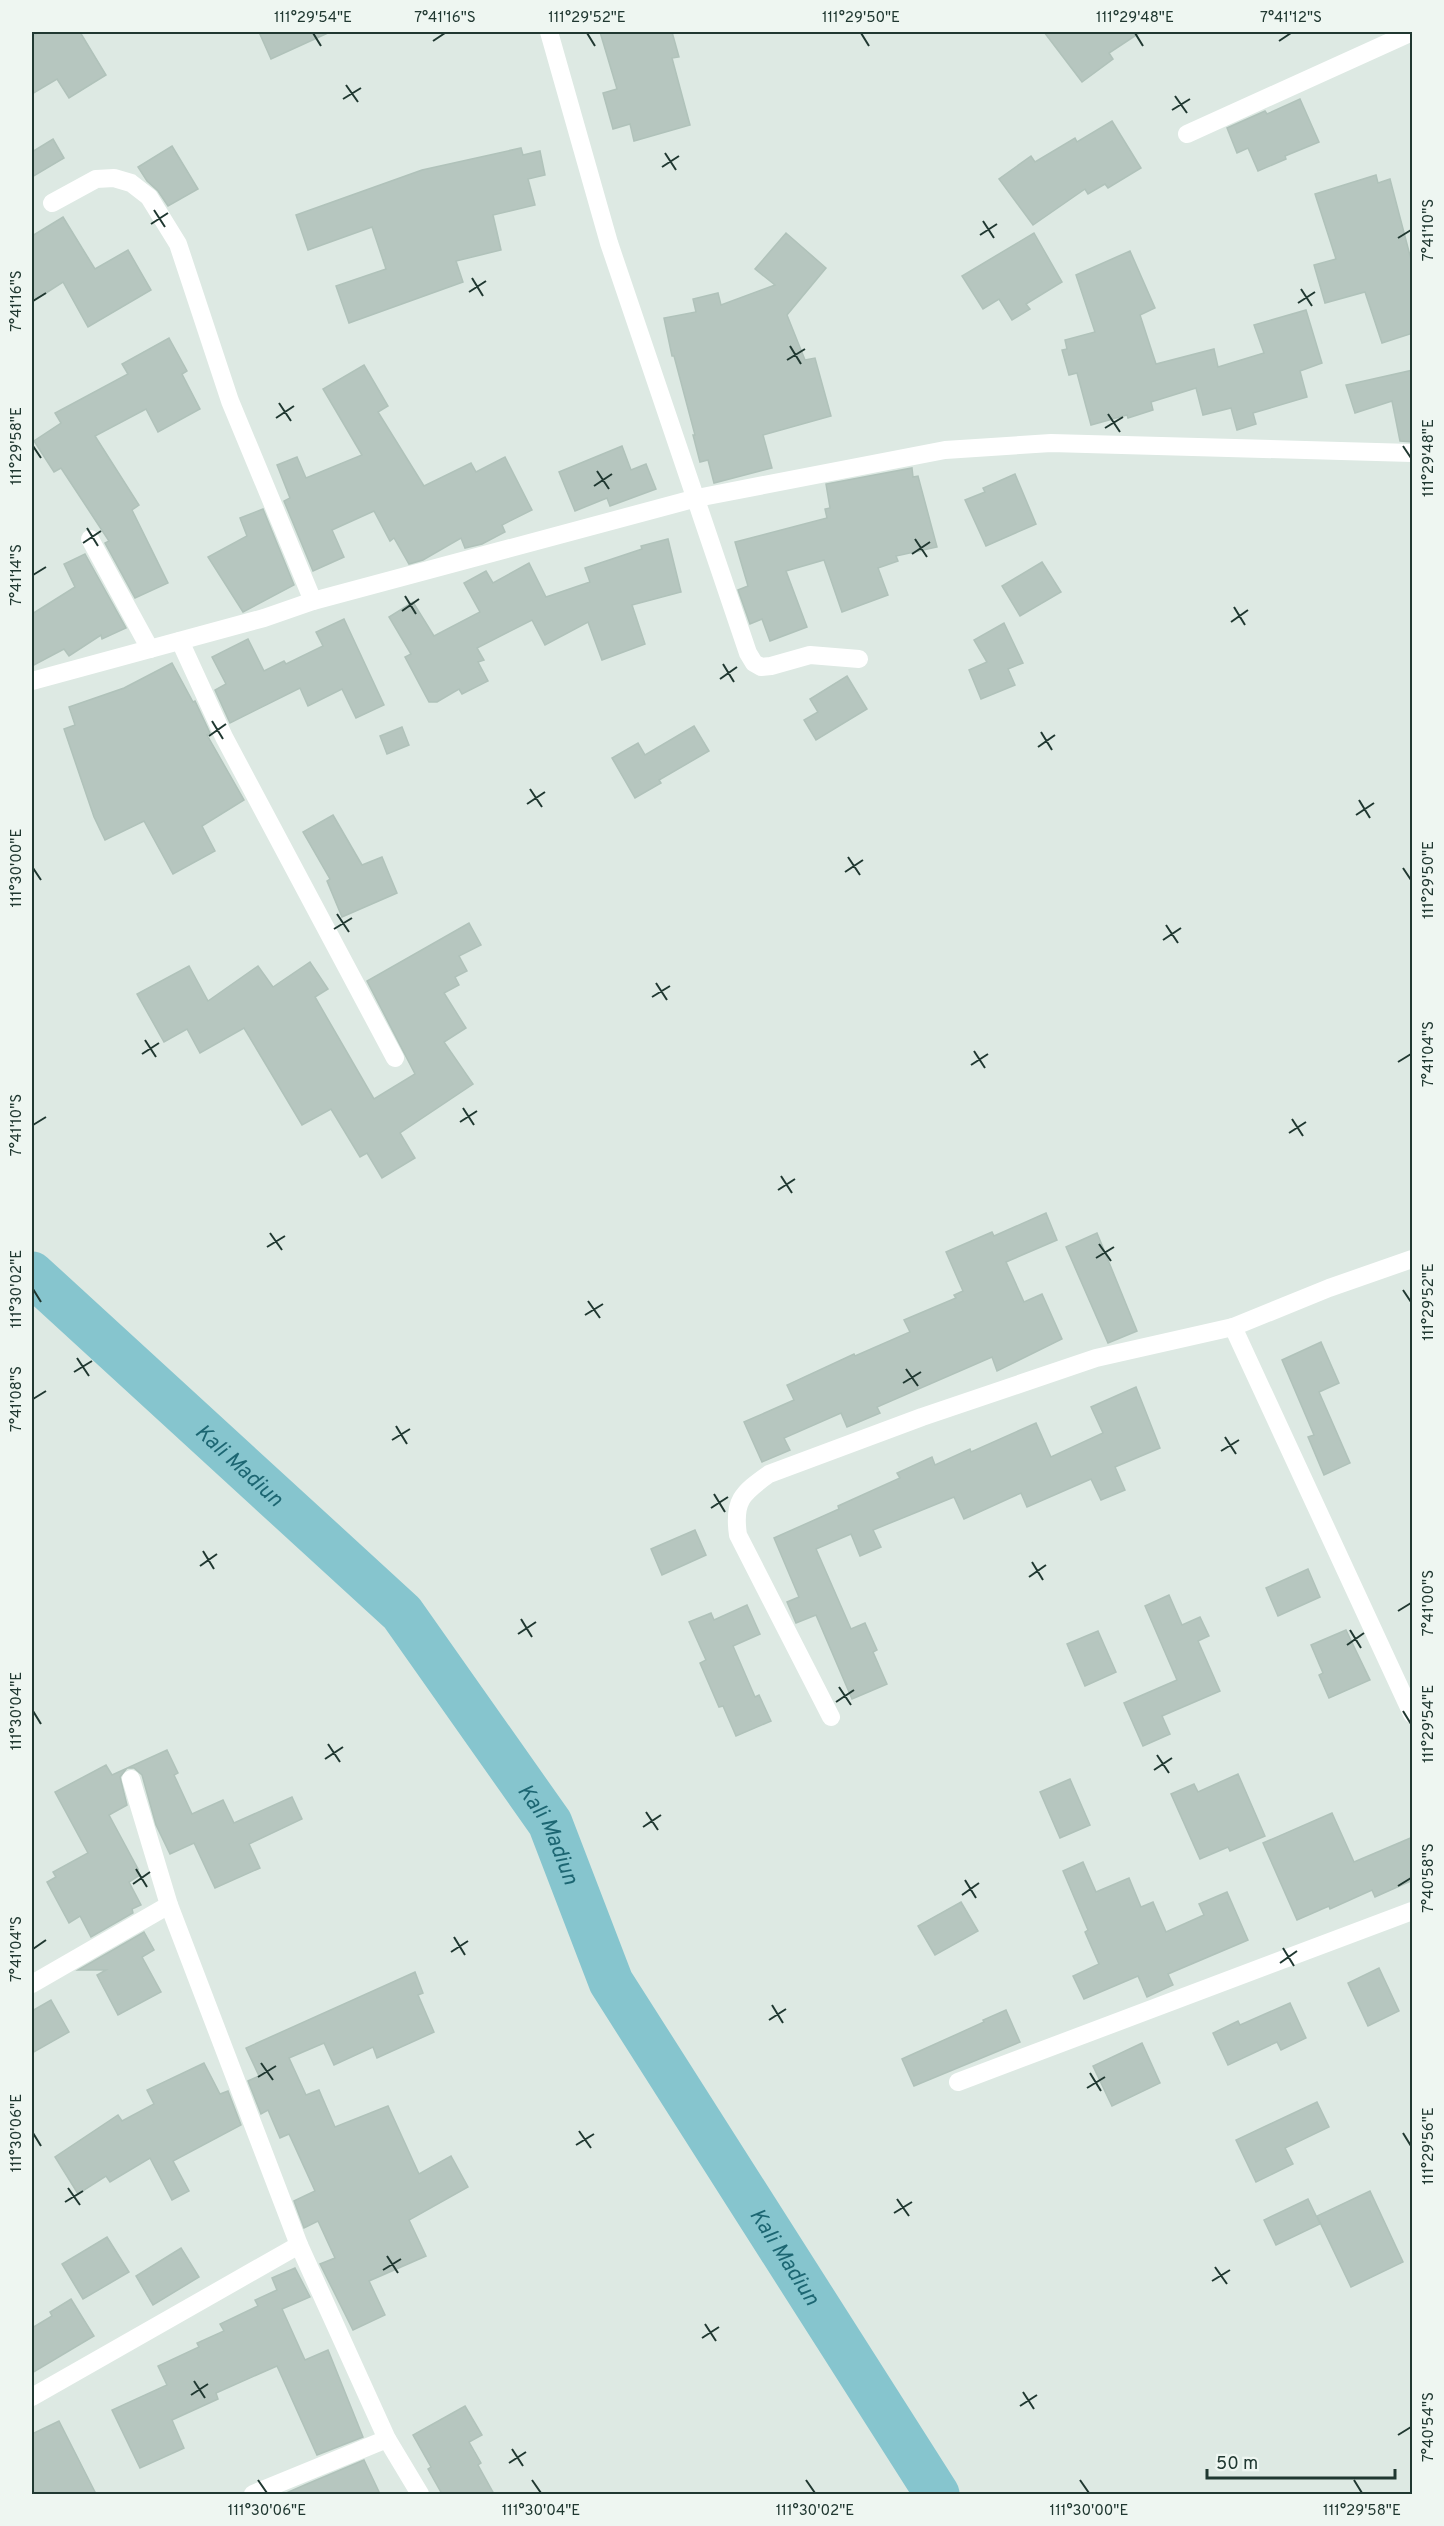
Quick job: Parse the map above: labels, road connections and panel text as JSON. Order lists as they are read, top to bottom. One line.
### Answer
{"water":["Kali Madiun"],"scale_bar":"50 m","coordinates":["111°29'54\"E","7°41'16\"S","111°29'52\"E","111°29'50\"E","111°29'48\"E","7°41'12\"S","7°41'10\"S","111°29'58\"E","7°41'14\"S","111°30'00\"E","7°41'04\"S","111°30'02\"E","7°41'08\"S","7°41'00\"S","111°30'04\"E","7°40'58\"S","111°30'06\"E","111°29'56\"E","7°40'54\"S"]}
